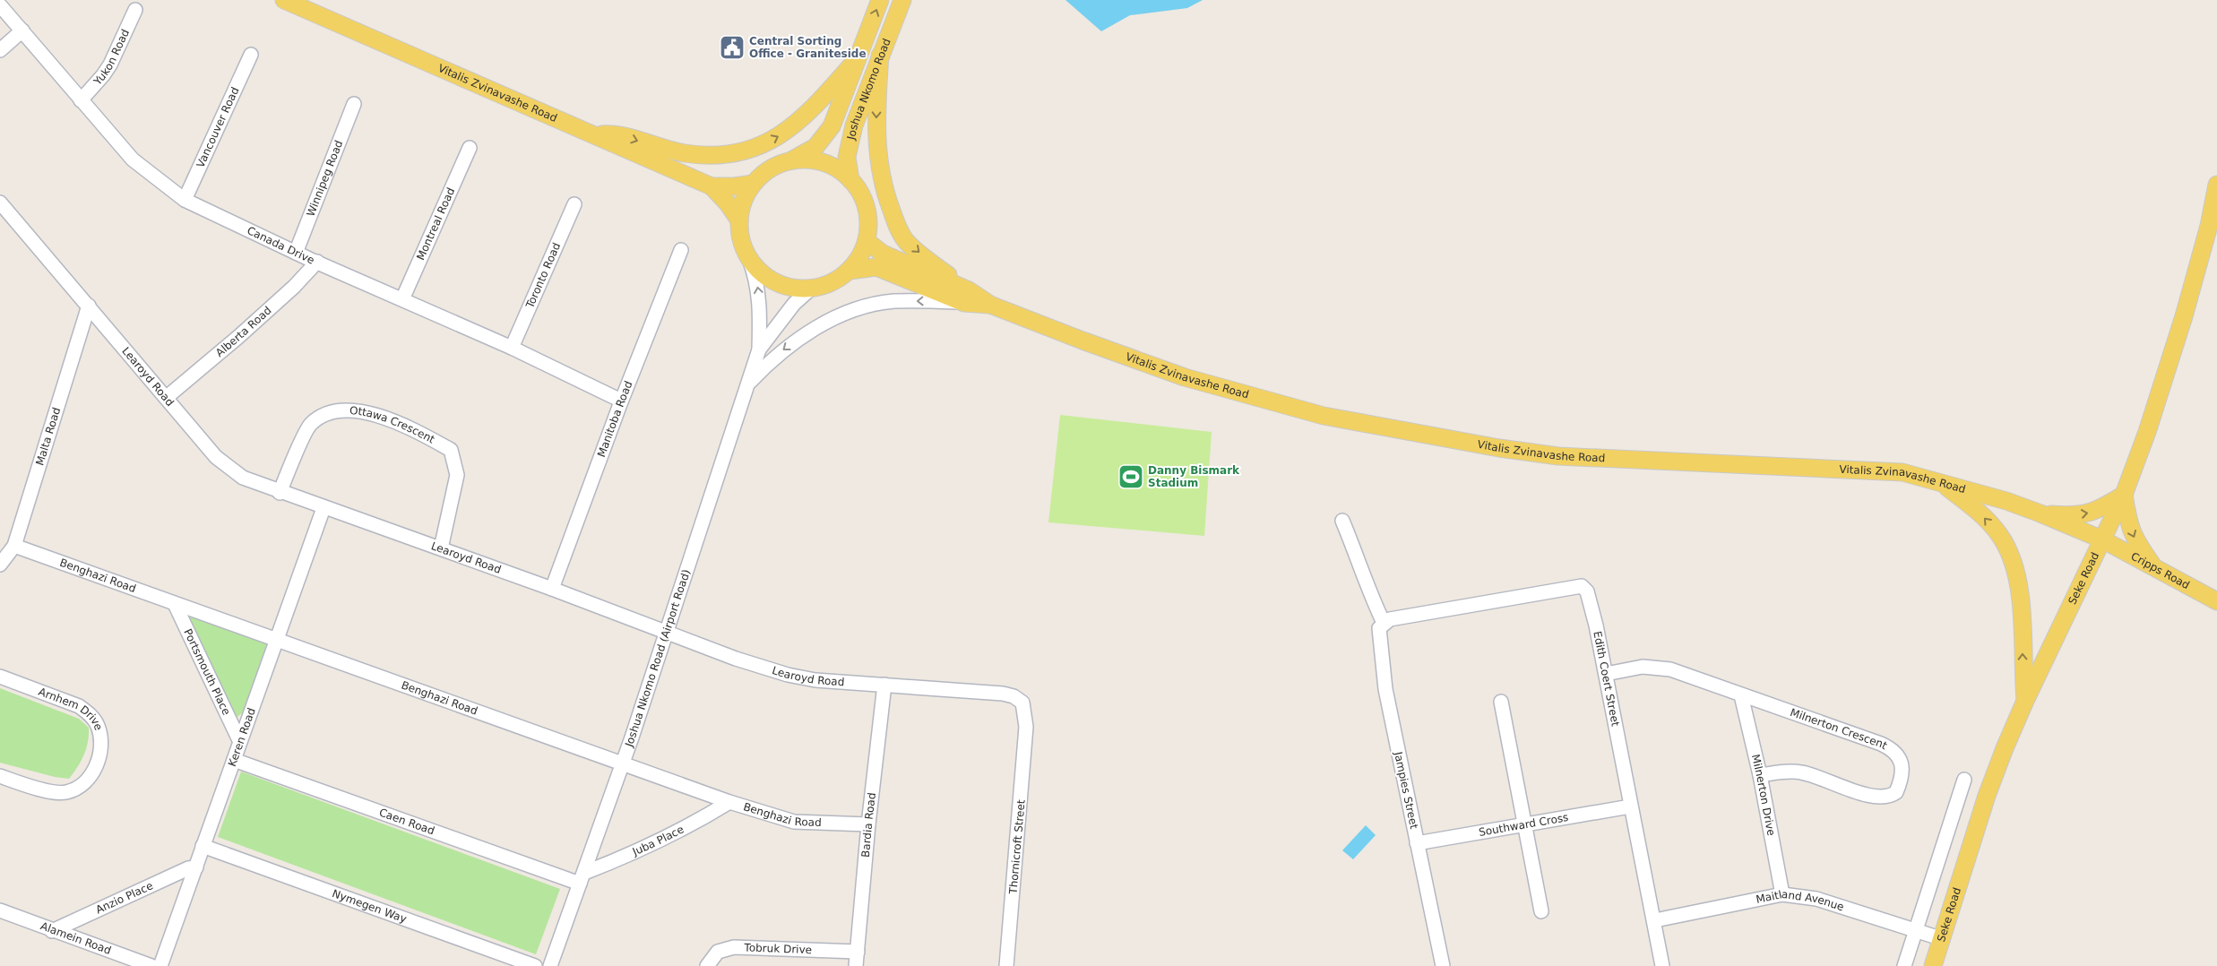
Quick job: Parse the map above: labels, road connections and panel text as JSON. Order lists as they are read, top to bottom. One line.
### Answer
{"streets":{"main road":["Joshua Nkomo Road","Vitalis Zvinavashe Road","Cripps Road","Seke Road"],"street":["Yukon Road","Vancouver Road","Winnipeg Road","Montreal Road","Canada Drive","Toronto Road","Alberta Road","Learoyd Road","Manitoba Road","Ottawa Crescent","Malta Road","Benghazi Road","Joshua Nkomo Road (Airport Road)","Portsmouth Place","Edith Coert Street","Arnhem Drive","Milnerton Crescent","Keren Road","Jampies Street","Milnerton Drive","Caen Road","Southward Cross","Bardia Road","Juba Place","Thornicroft Street","Anzio Place","Maitland Avenue","Nymegen Way","Alamein Road","Tobruk Drive"]},"crossings":[["Yukon Road","Canada Drive"],["Joshua Nkomo Road","Vitalis Zvinavashe Road"],["Vitalis Zvinavashe Road","Cripps Road"],["Vitalis Zvinavashe Road","Seke Road"],["Vancouver Road","Canada Drive"],["Winnipeg Road","Canada Drive"],["Montreal Road","Canada Drive"],["Canada Drive","Toronto Road"],["Canada Drive","Alberta Road"],["Canada Drive","Manitoba Road"],["Alberta Road","Learoyd Road"],["Learoyd Road","Manitoba Road"],["Learoyd Road","Ottawa Crescent"],["Learoyd Road","Malta Road"],["Learoyd Road","Joshua Nkomo Road (Airport Road)"],["Learoyd Road","Keren Road"],["Learoyd Road","Bardia Road"],["Learoyd Road","Thornicroft Street"],["Malta Road","Benghazi Road"],["Cripps Road","Seke Road"],["Benghazi Road","Joshua Nkomo Road (Airport Road)"],["Benghazi Road","Portsmouth Place"],["Benghazi Road","Keren Road"],["Benghazi Road","Bardia Road"],["Benghazi Road","Juba Place"],["Seke Road","Maitland Avenue"],["Joshua Nkomo Road (Airport Road)","Caen Road"],["Joshua Nkomo Road (Airport Road)","Juba Place"],["Portsmouth Place","Keren Road"],["Edith Coert Street","Milnerton Crescent"],["Edith Coert Street","Jampies Street"],["Edith Coert Street","Southward Cross"],["Edith Coert Street","Maitland Avenue"],["Milnerton Crescent","Milnerton Drive"],["Keren Road","Caen Road"],["Keren Road","Anzio Place"],["Keren Road","Nymegen Way"],["Jampies Street","Southward Cross"],["Milnerton Drive","Maitland Avenue"],["Caen Road","Juba Place"],["Bardia Road","Tobruk Drive"],["Anzio Place","Alamein Road"]],"places":{"public building":["Central Sorting Office - Graniteside"],"sports":["Danny Bismark Stadium"]}}
